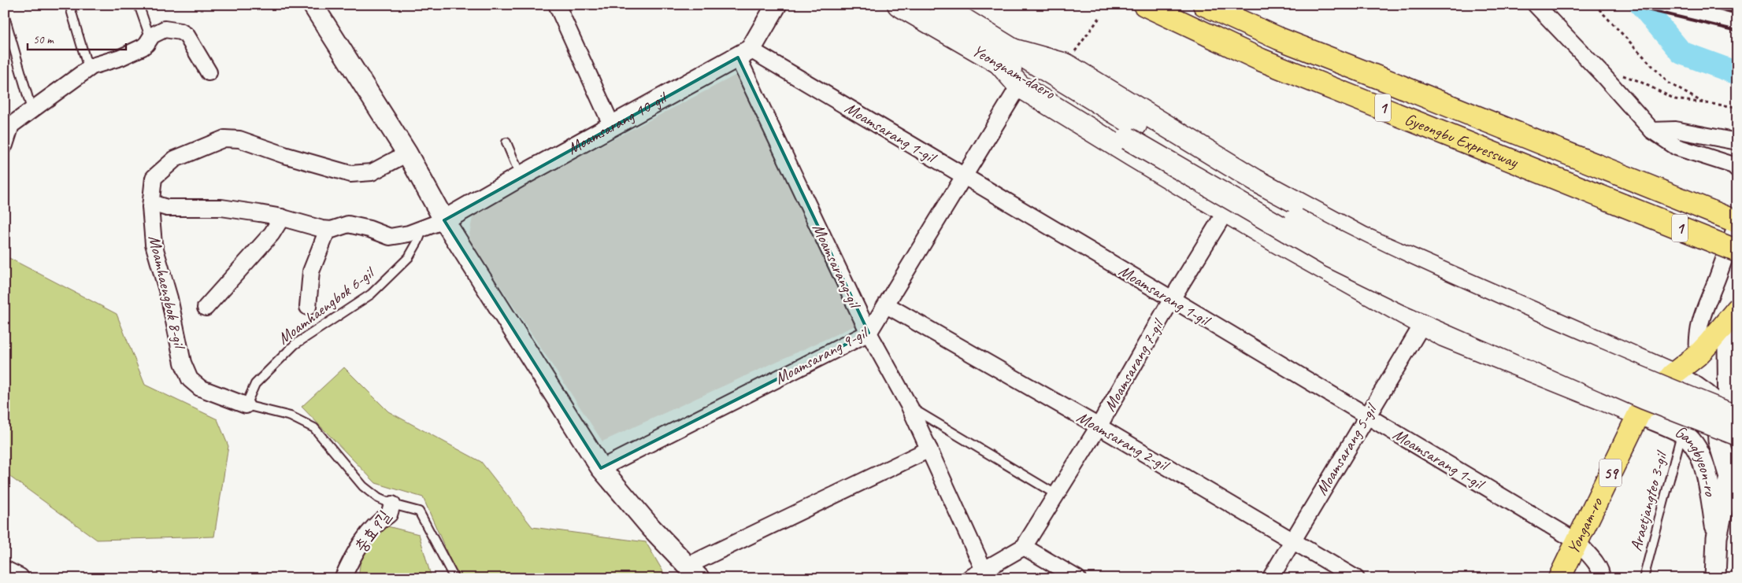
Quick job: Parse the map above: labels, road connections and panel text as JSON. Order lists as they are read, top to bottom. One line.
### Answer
{"streets":{"main road":["Yeongnam-daero","1","Gyeongbu Expressway","59","Yongam-ro"],"street":["Moamsarang 10-gil","Moamsarang 1-gil","Moamsarang-gil","Moamhaengbok 8-gil","Moamsarang 9-gil","Moamsarang 7-gil","Moamsarang 2-gil","Moamsarang 5-gil","Gangbyeon-ro","충효9길"],"lane":["Moamhaengbok 6-gil","Araetjangteo 3-gil"]},"crossings":[["Moamsarang 10-gil","Moamsarang 1-gil"],["Moamsarang 10-gil","Moamsarang-gil"],["Moamsarang 1-gil","Moamsarang-gil"],["Moamsarang 1-gil","Moamsarang 9-gil"],["Moamsarang 1-gil","Moamsarang 7-gil"],["Moamsarang 1-gil","Moamsarang 5-gil"],["Moamsarang 1-gil","Yongam-ro"],["Moamsarang-gil","Moamsarang 9-gil"],["Moamsarang-gil","Moamsarang 7-gil"],["Moamhaengbok 8-gil","Moamhaengbok 6-gil"],["Moamsarang 9-gil","Moamsarang 2-gil"],["Moamsarang 7-gil","Moamsarang 2-gil"],["Moamsarang 2-gil","Moamsarang 5-gil"],["Gangbyeon-ro","59"],["Gangbyeon-ro","Araetjangteo 3-gil"],["Gangbyeon-ro","Yongam-ro"],["59","Yongam-ro"]],"scale_bar":"50 m"}
